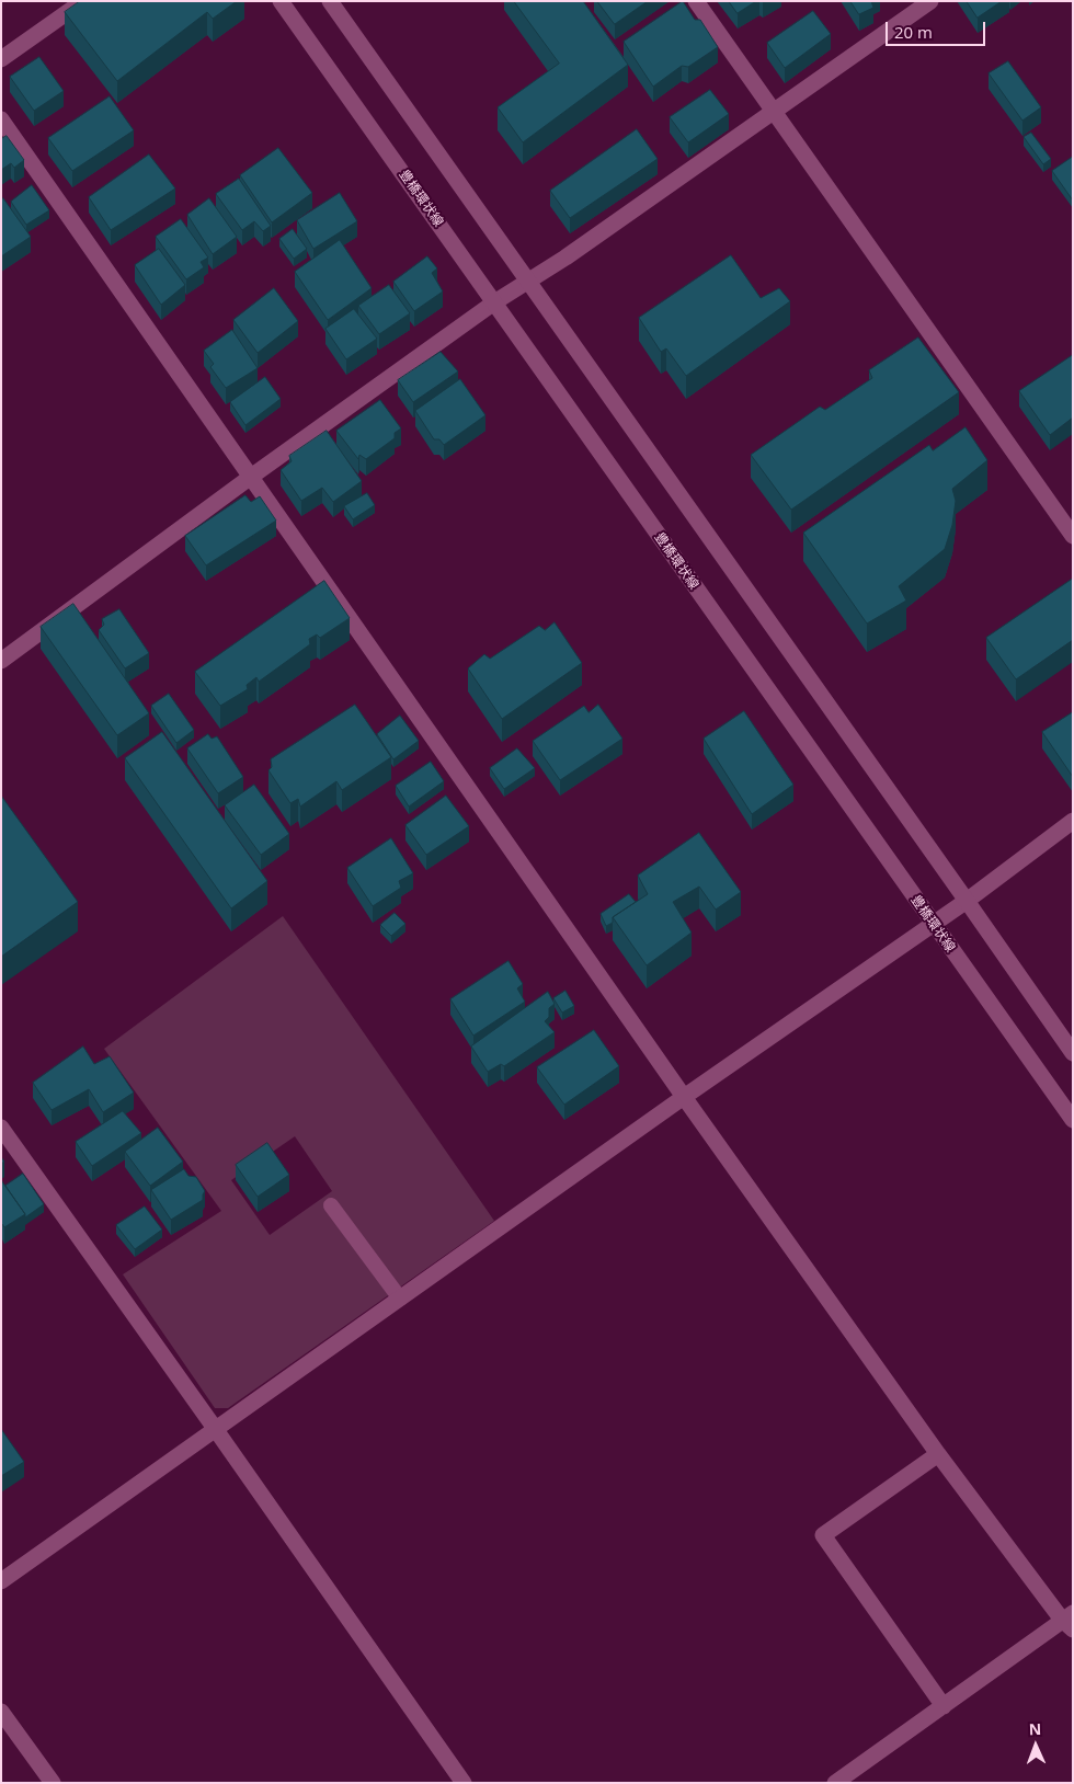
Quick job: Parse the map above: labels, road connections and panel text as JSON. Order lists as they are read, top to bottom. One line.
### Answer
{"streets":{"street":["豊橋環状線"]},"scale_bar":"20 m","north":"top"}
